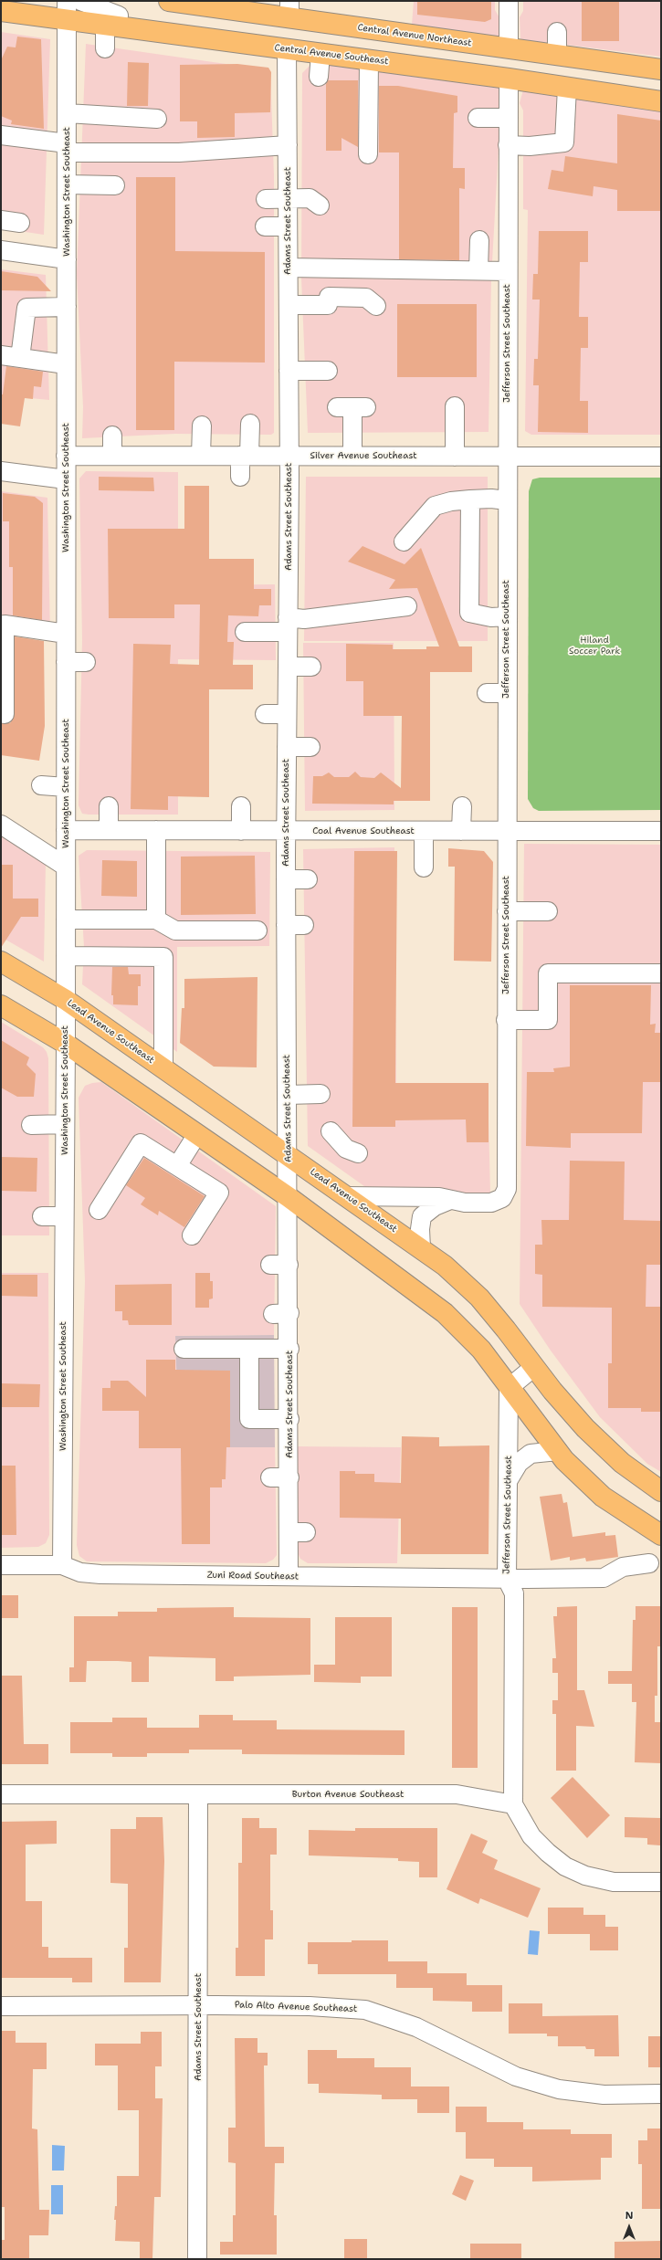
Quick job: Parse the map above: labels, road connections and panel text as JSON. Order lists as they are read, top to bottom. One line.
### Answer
{"streets":{"main road":["Central Avenue Northeast","Central Avenue Southeast","Lead Avenue Southeast"],"street":["Washington Street Southeast","Adams Street Southeast","Jefferson Street Southeast","Silver Avenue Southeast","Coal Avenue Southeast","Zuni Road Southeast","Burton Avenue Southeast","Palo Alto Avenue Southeast"]},"crossings":[["Central Avenue Southeast","Washington Street Southeast"],["Central Avenue Southeast","Adams Street Southeast"],["Central Avenue Southeast","Jefferson Street Southeast"],["Washington Street Southeast","Silver Avenue Southeast"],["Washington Street Southeast","Coal Avenue Southeast"],["Washington Street Southeast","Lead Avenue Southeast"],["Washington Street Southeast","Zuni Road Southeast"],["Adams Street Southeast","Silver Avenue Southeast"],["Adams Street Southeast","Coal Avenue Southeast"],["Adams Street Southeast","Lead Avenue Southeast"],["Adams Street Southeast","Zuni Road Southeast"],["Adams Street Southeast","Burton Avenue Southeast"],["Adams Street Southeast","Palo Alto Avenue Southeast"],["Jefferson Street Southeast","Silver Avenue Southeast"],["Jefferson Street Southeast","Coal Avenue Southeast"],["Jefferson Street Southeast","Zuni Road Southeast"],["Jefferson Street Southeast","Burton Avenue Southeast"]],"parks":["Hiland Soccer Park"],"north":"top"}
